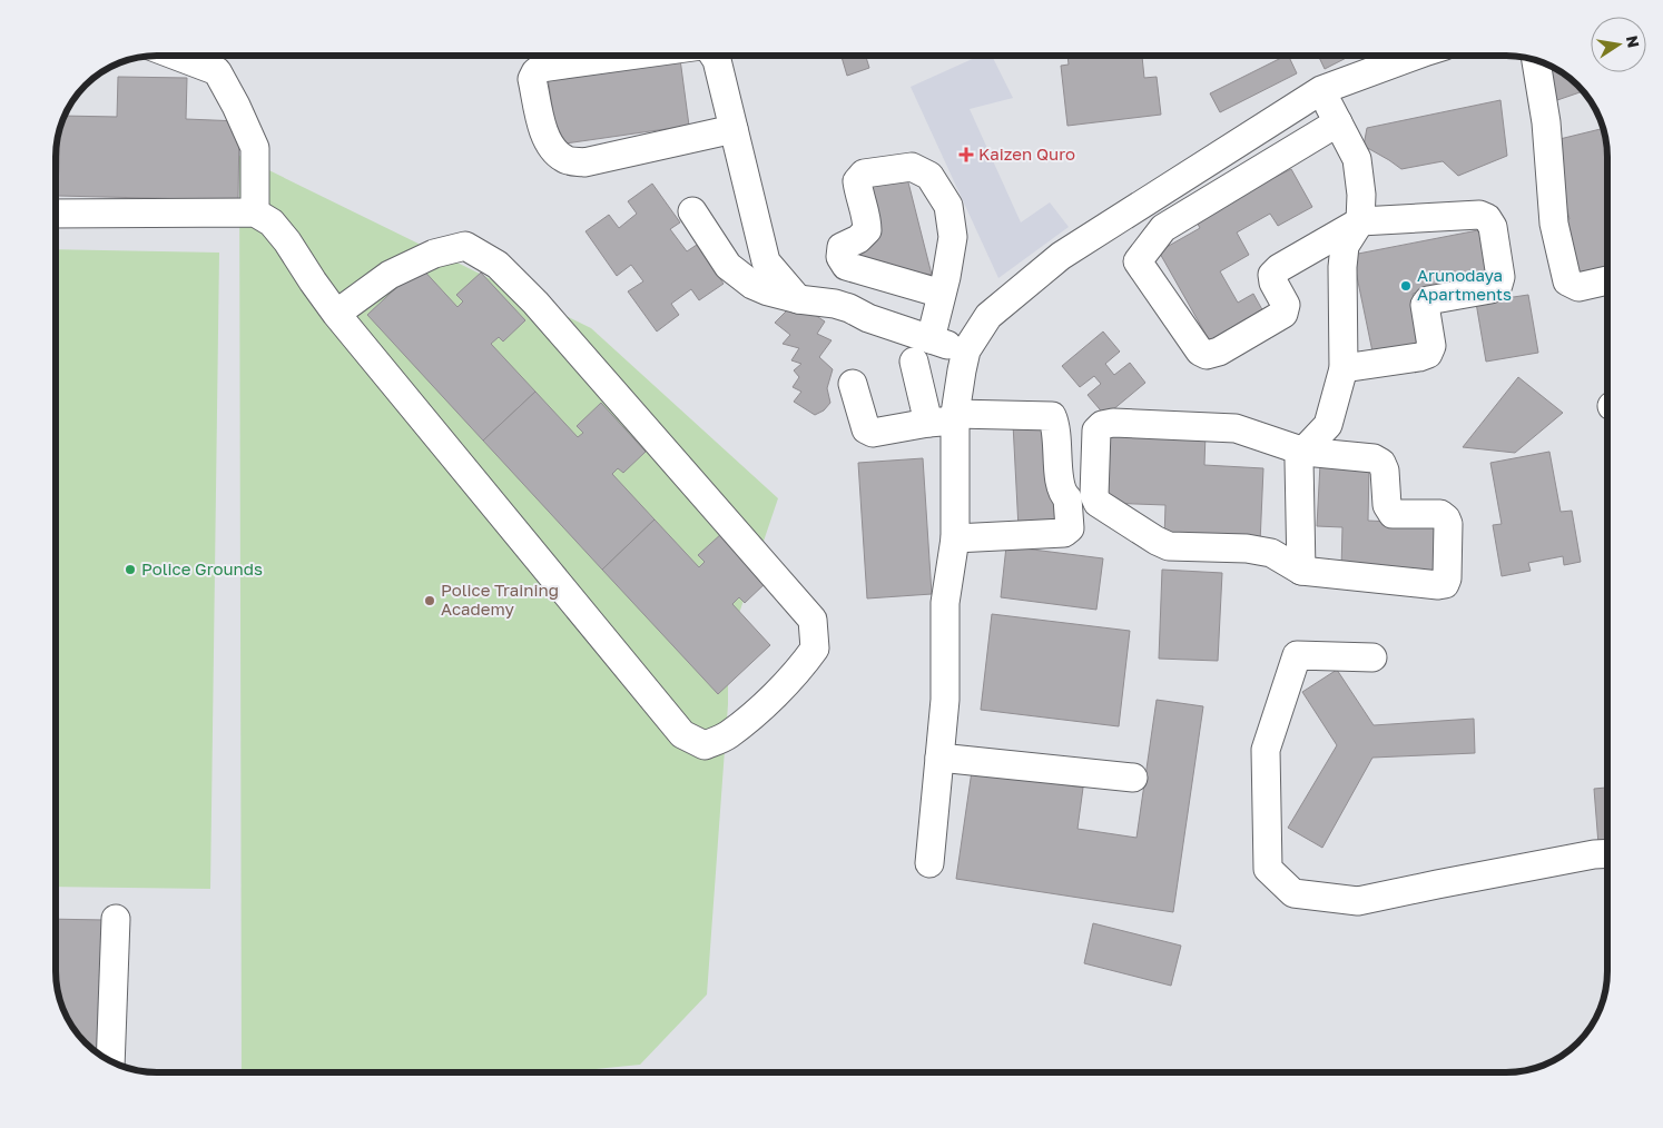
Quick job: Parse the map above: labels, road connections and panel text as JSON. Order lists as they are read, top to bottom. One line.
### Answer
{"places":{"health":["Kaizen Quro"],"other":["Arunodaya Apartments","Police Grounds","Police Training Academy"]},"north":"right"}
